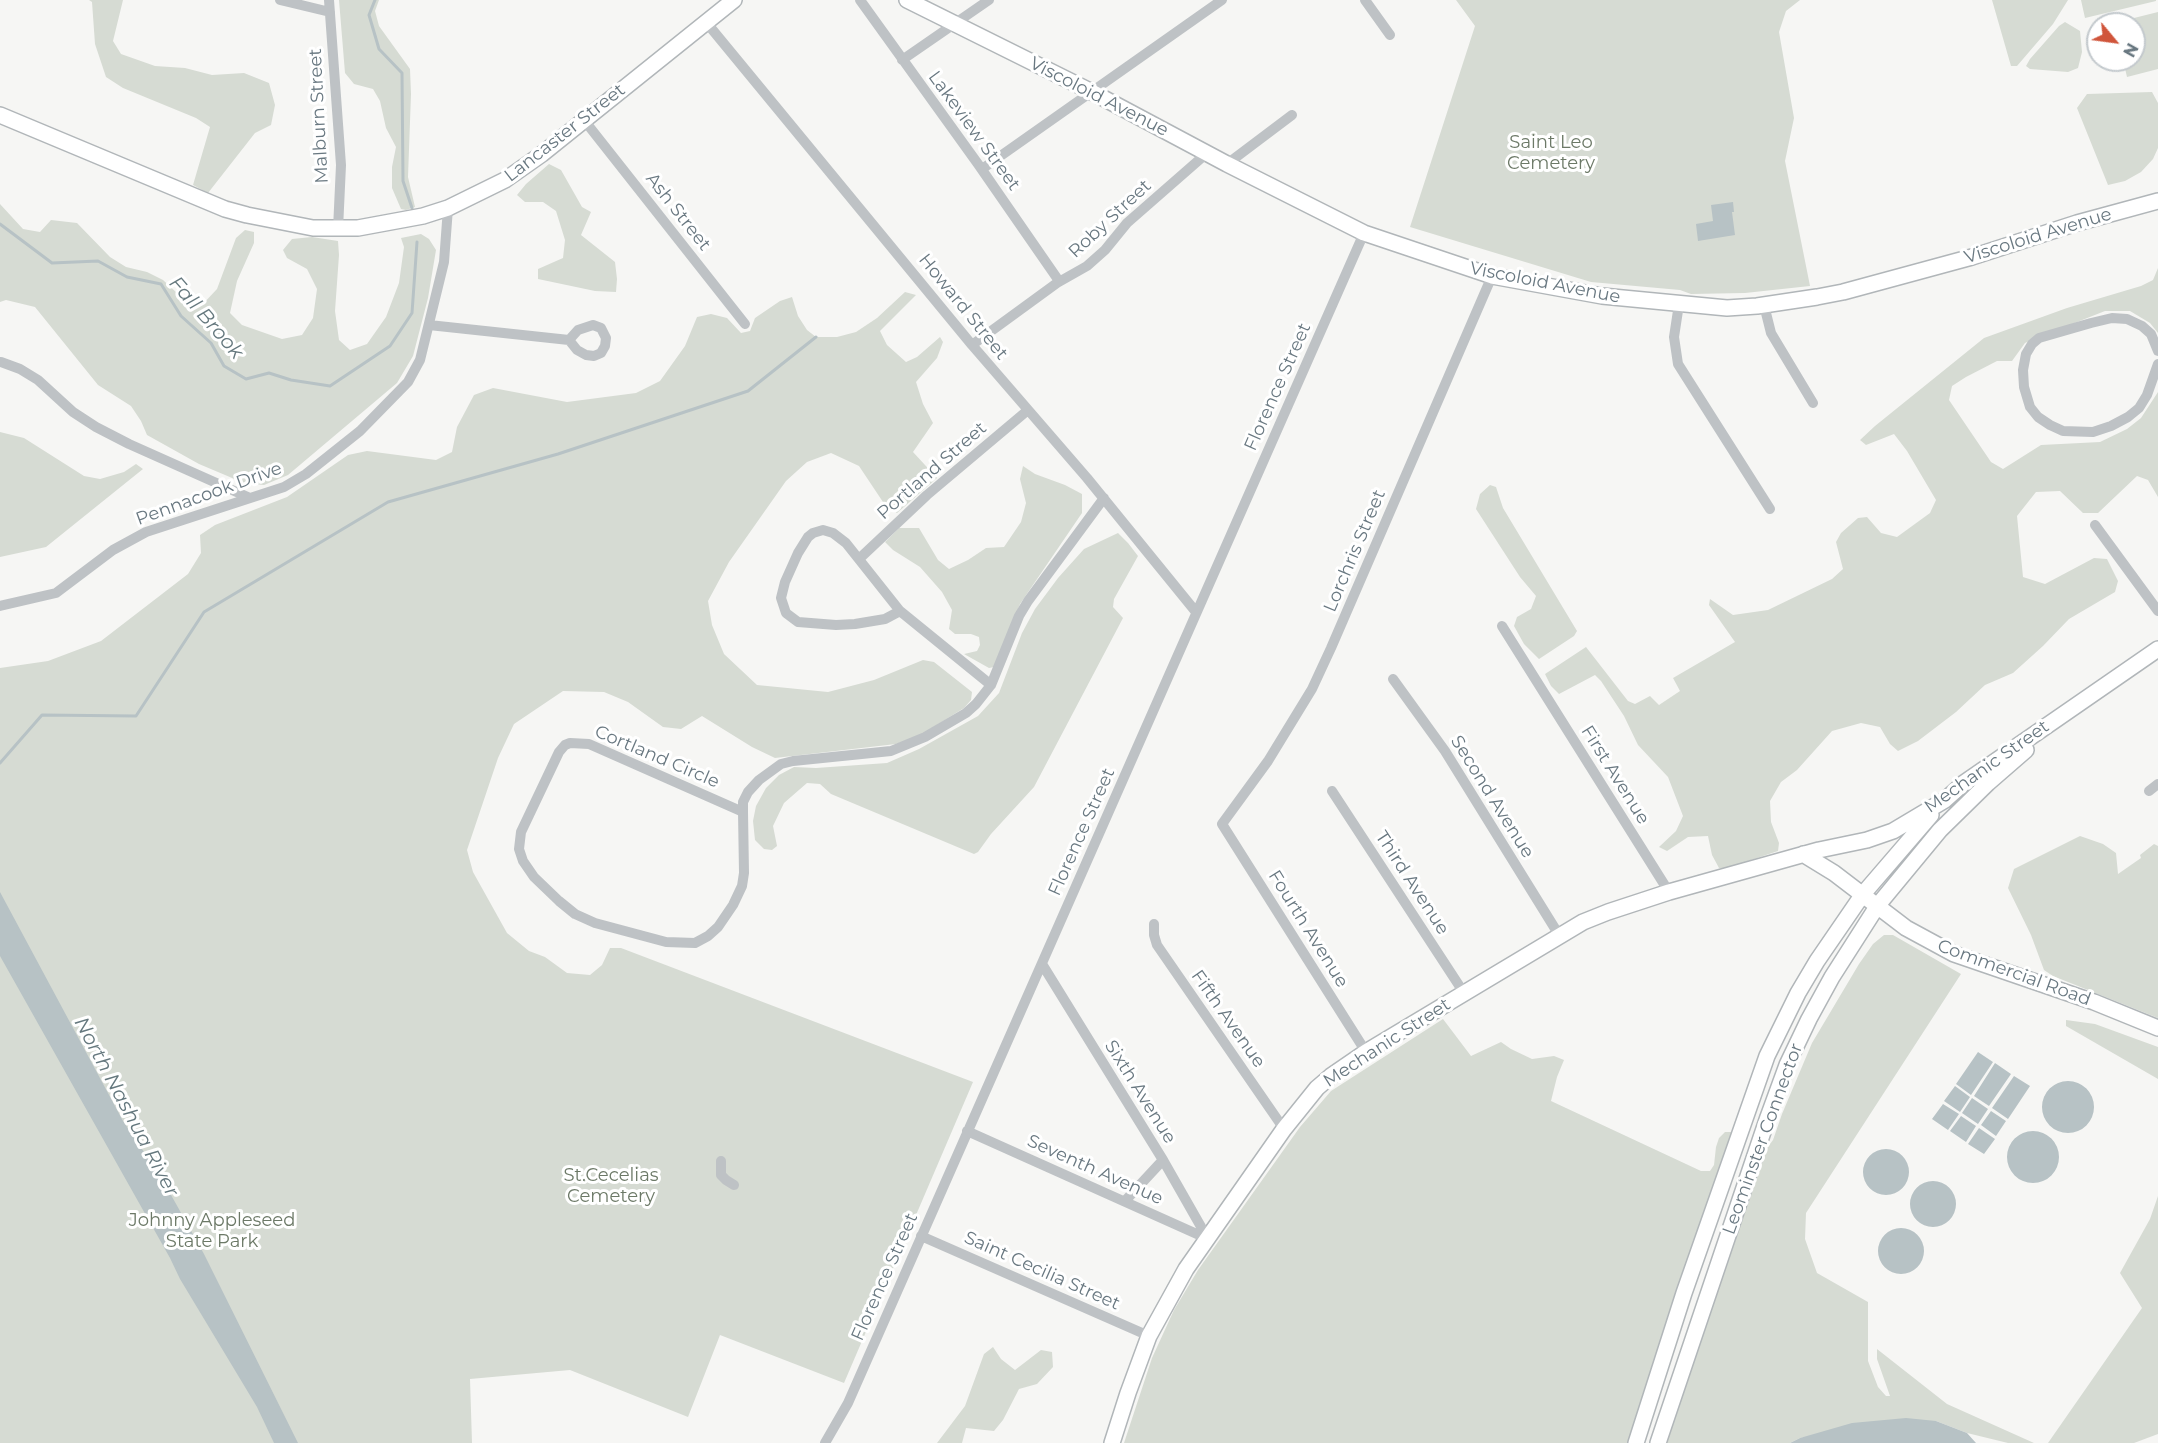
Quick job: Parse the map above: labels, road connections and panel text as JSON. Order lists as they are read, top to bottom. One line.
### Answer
{"streets":{"main road":["Viscoloid Avenue","Lancaster Street","Mechanic Street","Commercial Road","Leominster Connector"],"street":["Malburn Street","Lakeview Street","Ash Street","Roby Street","Howard Street","Florence Street","Portland Street","Pennacook Drive","Lorchris Street","Cortland Circle","First Avenue","Second Avenue","Third Avenue","Fourth Avenue","Fifth Avenue","Sixth Avenue","Seventh Avenue","Saint Cecilia Street"]},"crossings":[["Viscoloid Avenue","Roby Street"],["Viscoloid Avenue","Florence Street"],["Viscoloid Avenue","Lorchris Street"],["Malburn Street","Lancaster Street"],["Lakeview Street","Roby Street"],["Lancaster Street","Ash Street"],["Lancaster Street","Howard Street"],["Lancaster Street","Pennacook Drive"],["Roby Street","Howard Street"],["Howard Street","Florence Street"],["Howard Street","Portland Street"],["Howard Street","Cortland Circle"],["Florence Street","Sixth Avenue"],["Florence Street","Seventh Avenue"],["Florence Street","Saint Cecilia Street"],["Lorchris Street","Fourth Avenue"],["Mechanic Street","First Avenue"],["Mechanic Street","Second Avenue"],["Mechanic Street","Third Avenue"],["Mechanic Street","Fourth Avenue"],["Mechanic Street","Fifth Avenue"],["Mechanic Street","Sixth Avenue"],["Mechanic Street","Leominster Connector"],["Mechanic Street","Seventh Avenue"],["Mechanic Street","Saint Cecilia Street"],["Commercial Road","Leominster Connector"],["Sixth Avenue","Seventh Avenue"]],"water":["Fall Brook","North Nashua River"],"parks":["Saint Leo Cemetery","St.Cecelias Cemetery","Johnny Appleseed State Park"],"north":"bottom right"}
